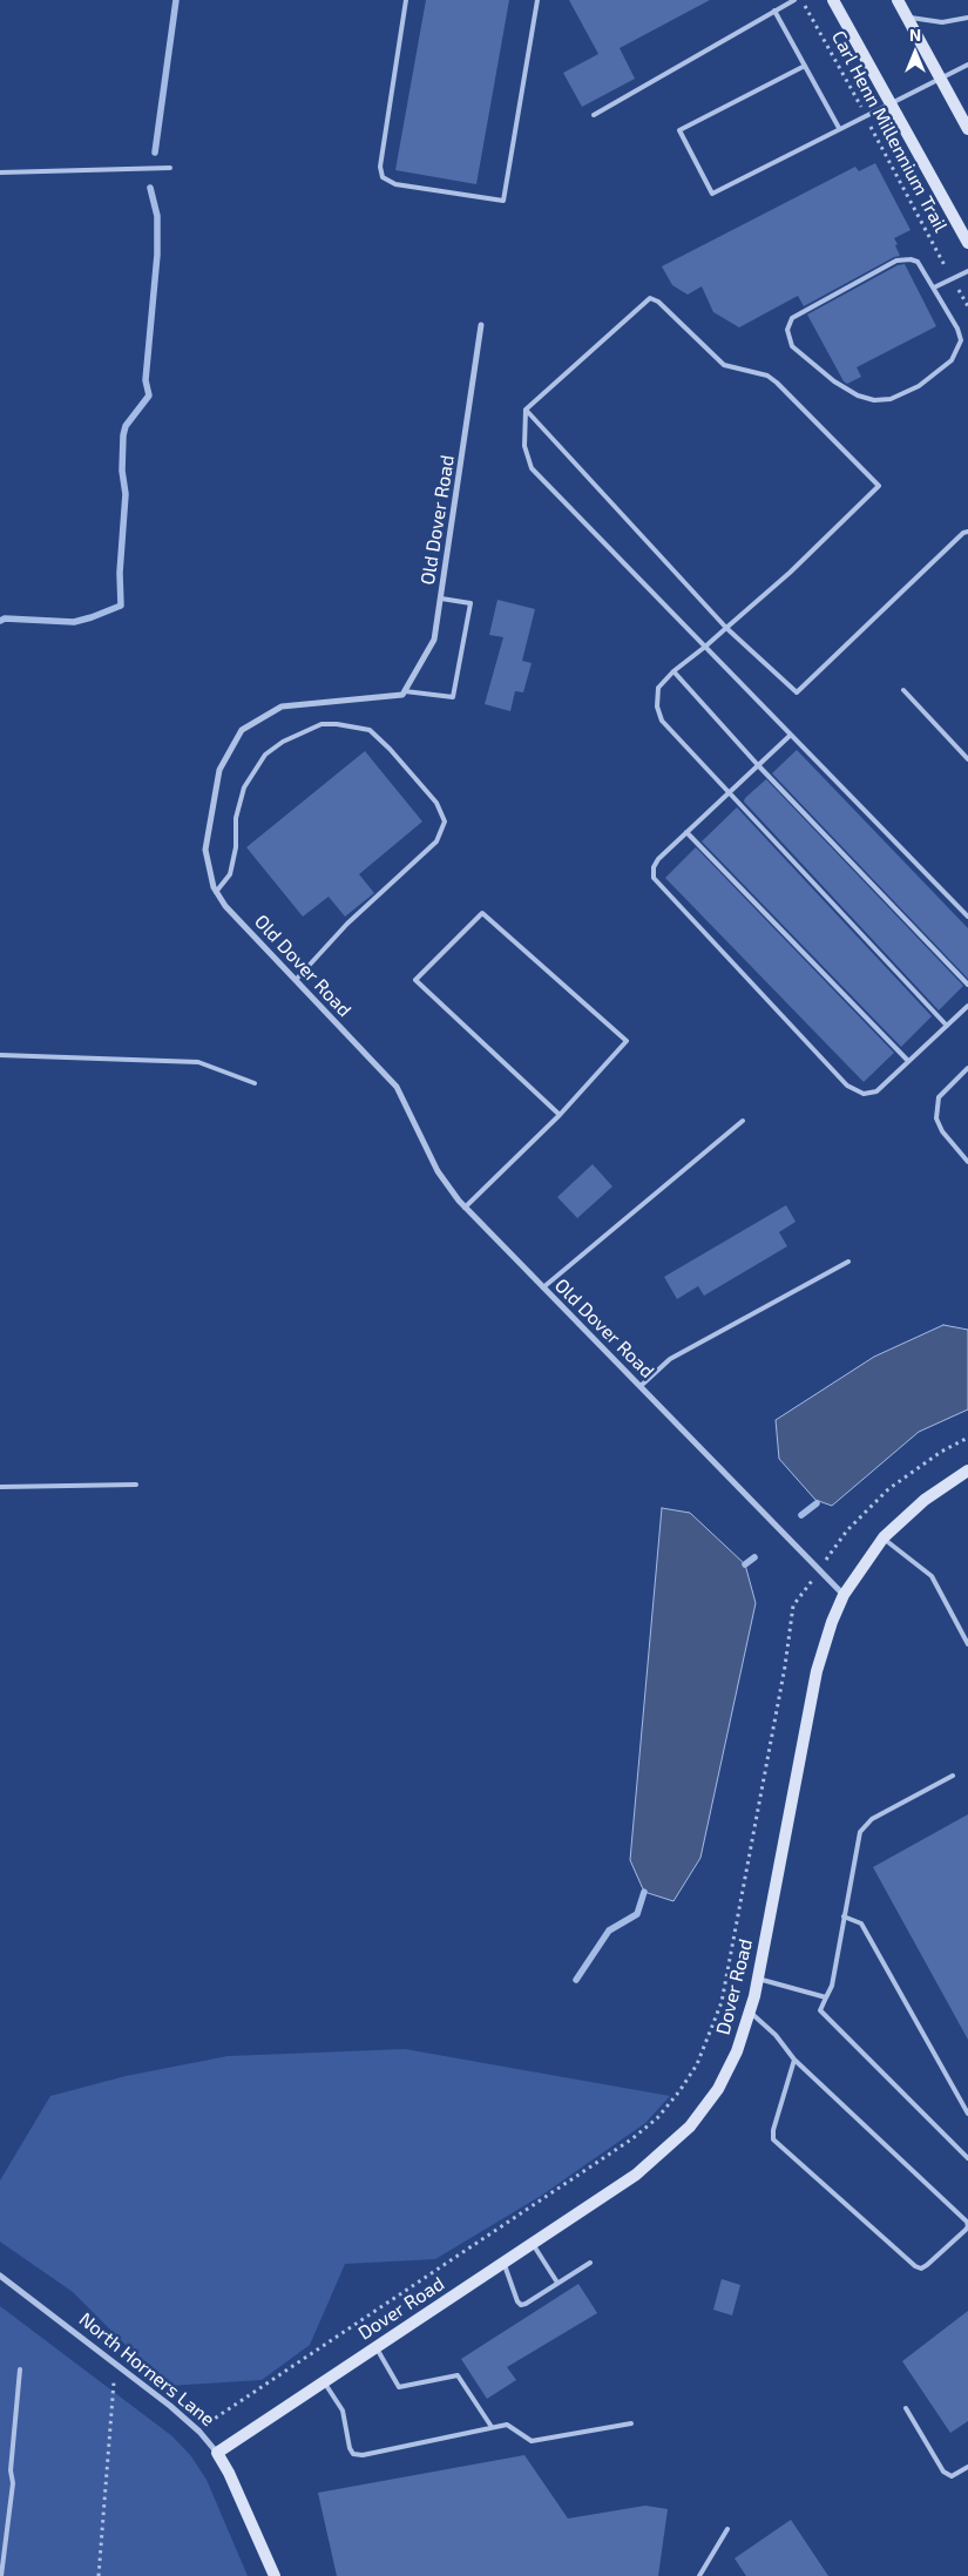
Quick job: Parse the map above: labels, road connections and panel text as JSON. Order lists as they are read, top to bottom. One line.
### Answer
{"streets":{"street":["Old Dover Road","Dover Road","North Horners Lane"],"path":["Carl Henn Millennium Trail"]},"crossings":[["Old Dover Road","Dover Road"],["Dover Road","North Horners Lane"]],"north":"top"}
